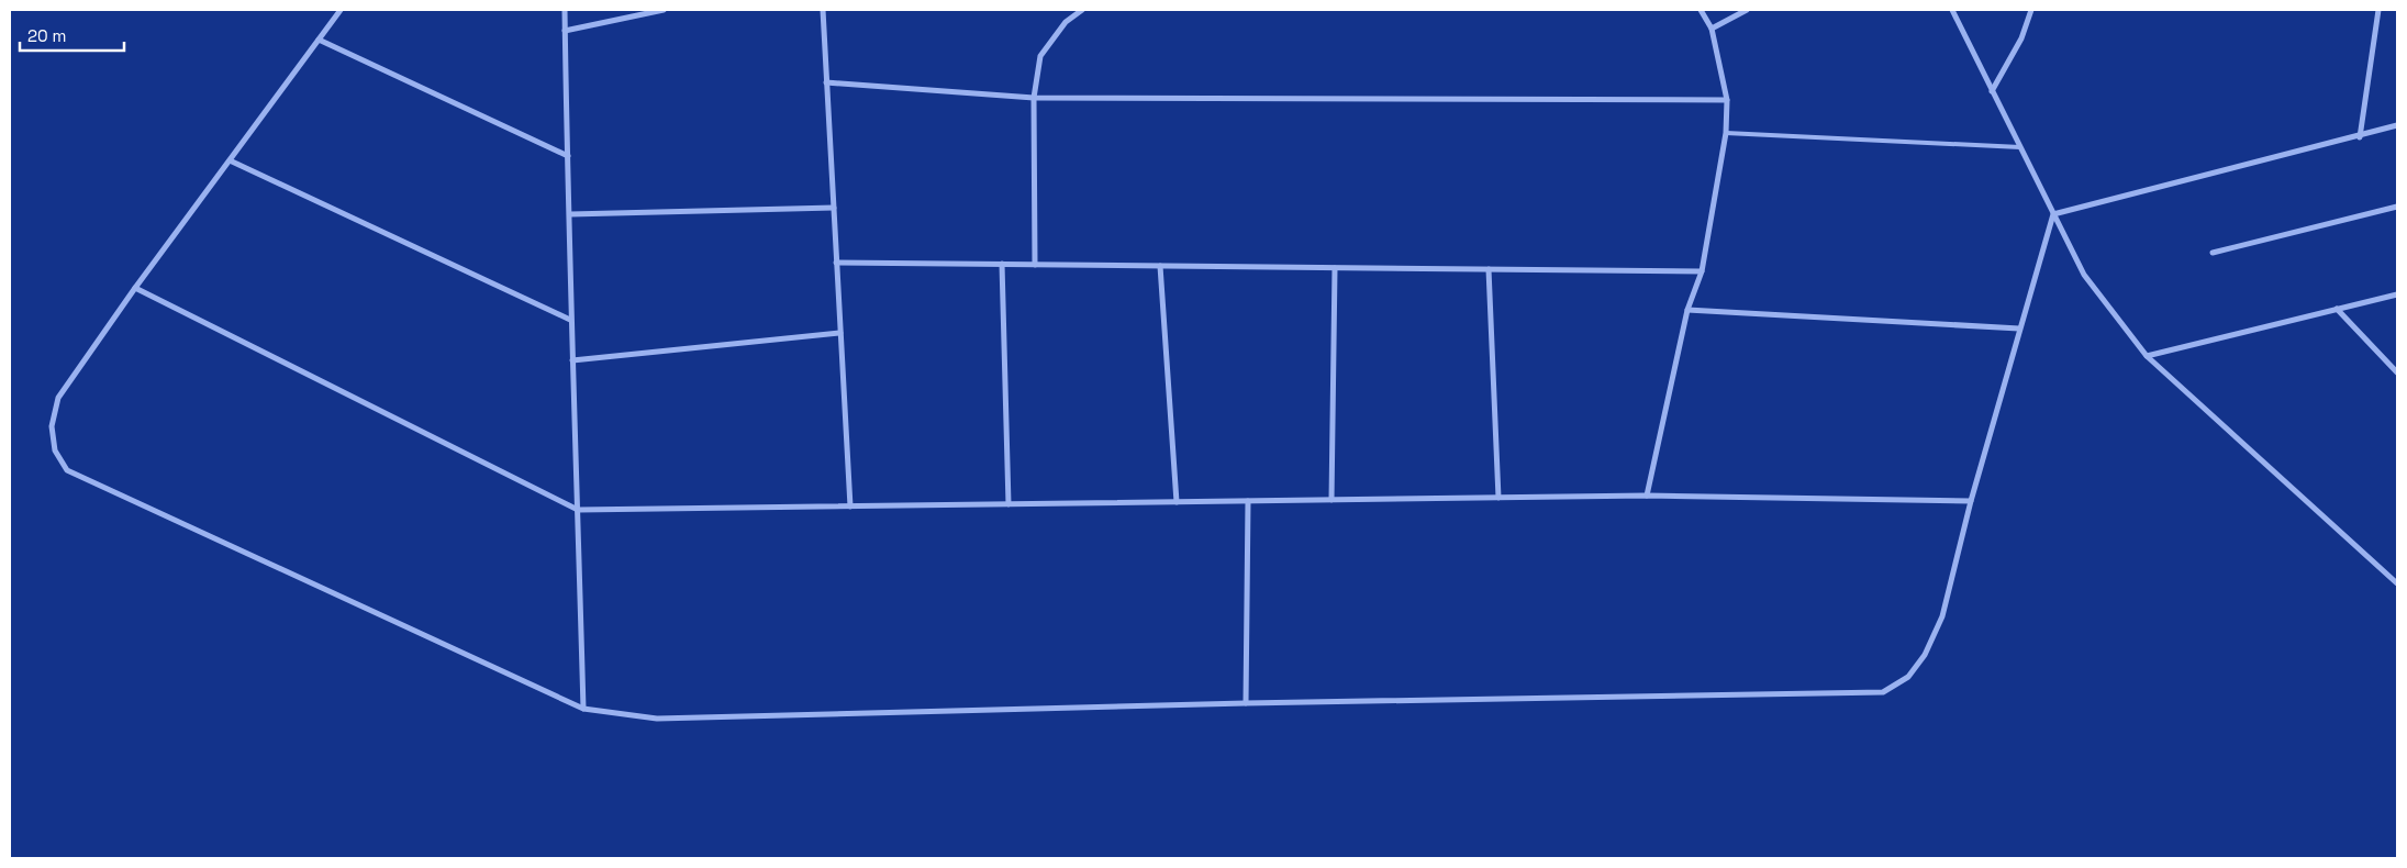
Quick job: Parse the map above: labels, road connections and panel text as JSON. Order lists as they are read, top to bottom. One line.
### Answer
{"scale_bar":"20 m"}
